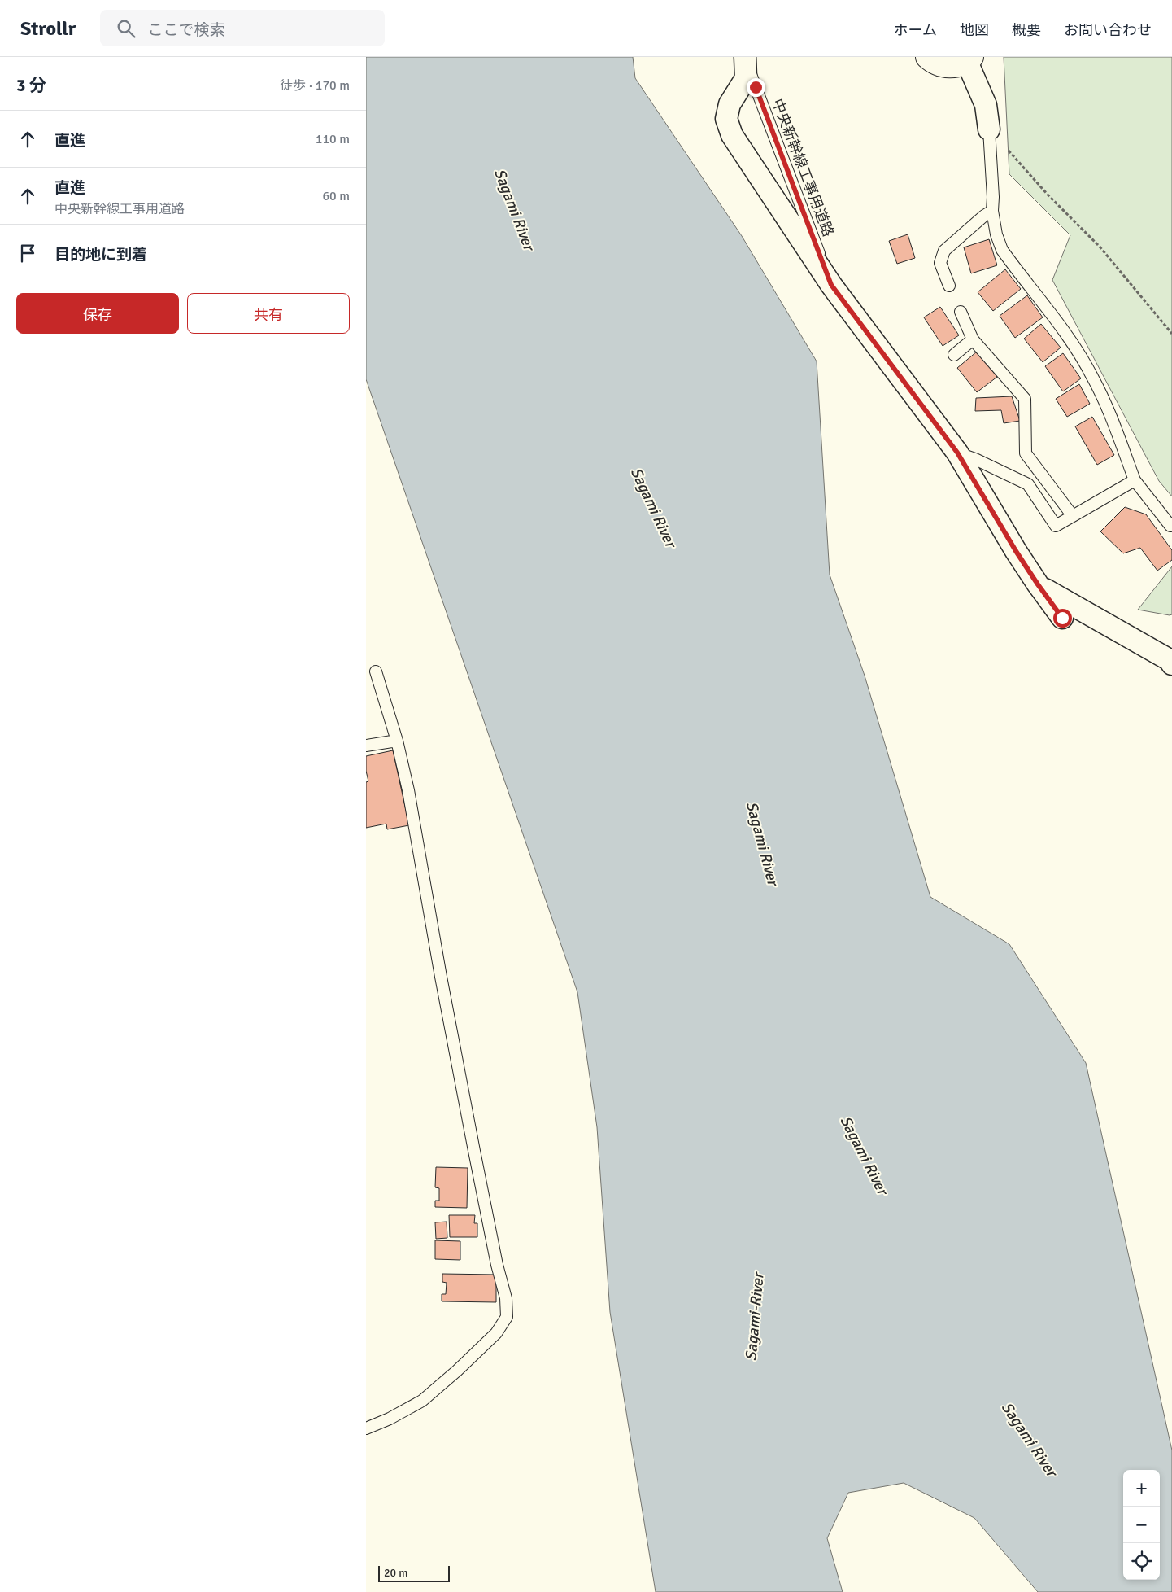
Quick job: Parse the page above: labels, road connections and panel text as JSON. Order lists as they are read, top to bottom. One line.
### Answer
{"streets":{"lane":["中央新幹線工事用道路"]},"water":["Sagami River","Sagami-River"],"scale_bar":"20 m","page":{"header":"Strollr","search":"ここで検索","nav":["ホーム","地図","概要","お問い合わせ"],"heading":["3 分","徒歩 · 170 m"],"list":[["直進","110 m"],["直進","中央新幹線工事用道路","60 m"],"目的地に到着"],"buttons":["保存","共有"],"map_buttons":["+","−"],"scale":"20 m"}}
